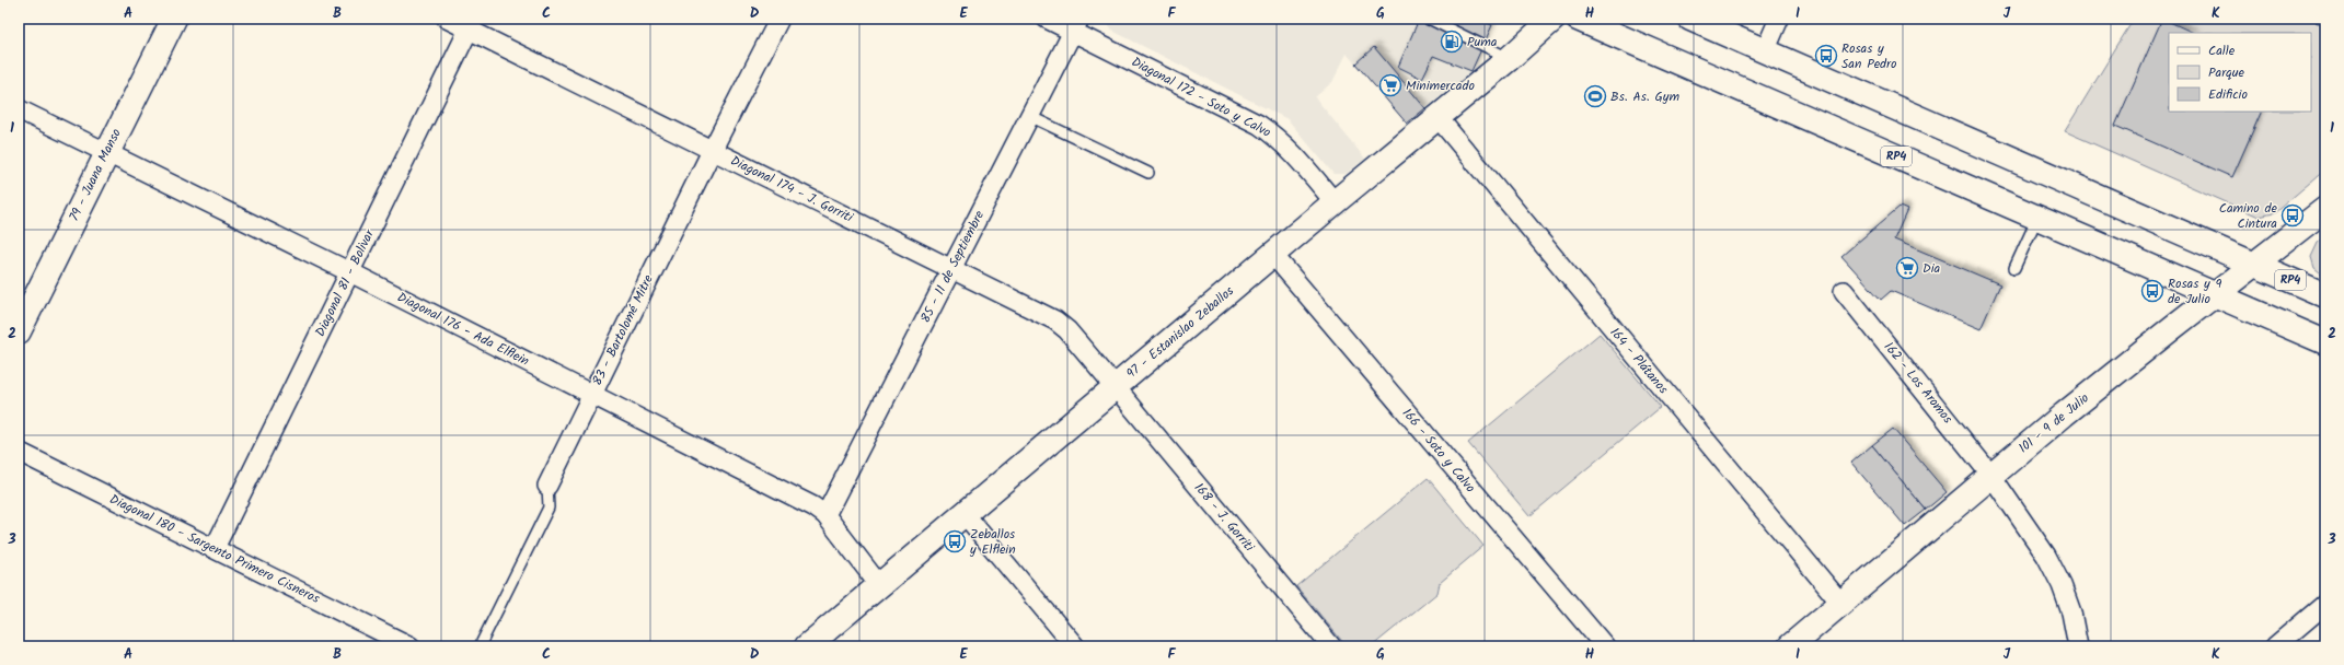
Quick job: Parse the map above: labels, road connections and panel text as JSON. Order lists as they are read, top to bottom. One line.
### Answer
{"streets":{"street":["Diagonal 172 - Soto y Calvo","RP4","79 - Juana Manso","Diagonal 174 - J. Gorriti","85 - 11 de Septiembre","Diagonal 81 - Bolivar","Diagonal 176 - Ada Elflein","83 - Bartolomé Mitre","97 - Estanislao Zeballos","164 - Plátanos","162 - Los Aromos","101 - 9 de Julio","166 - Soto y Calvo","168 - J. Gorriti","Diagonal 180 - Sargento Primero Cisneros"]},"crossings":[["Diagonal 172 - Soto y Calvo","85 - 11 de Septiembre"],["Diagonal 172 - Soto y Calvo","97 - Estanislao Zeballos"],["RP4","101 - 9 de Julio"],["79 - Juana Manso","Diagonal 176 - Ada Elflein"],["Diagonal 174 - J. Gorriti","85 - 11 de Septiembre"],["Diagonal 174 - J. Gorriti","Diagonal 81 - Bolivar"],["Diagonal 174 - J. Gorriti","83 - Bartolomé Mitre"],["Diagonal 174 - J. Gorriti","97 - Estanislao Zeballos"],["Diagonal 174 - J. Gorriti","168 - J. Gorriti"],["85 - 11 de Septiembre","Diagonal 176 - Ada Elflein"],["Diagonal 81 - Bolivar","Diagonal 176 - Ada Elflein"],["Diagonal 81 - Bolivar","Diagonal 180 - Sargento Primero Cisneros"],["Diagonal 176 - Ada Elflein","83 - Bartolomé Mitre"],["Diagonal 176 - Ada Elflein","97 - Estanislao Zeballos"],["97 - Estanislao Zeballos","164 - Plátanos"],["97 - Estanislao Zeballos","166 - Soto y Calvo"],["97 - Estanislao Zeballos","168 - J. Gorriti"],["164 - Plátanos","101 - 9 de Julio"],["162 - Los Aromos","101 - 9 de Julio"]],"places":{"fuel station":["Puma"],"bus stop":["Rosas y San Pedro","Camino de Cintura","Rosas y 9 de Julio","Zeballos y Elflein"],"supermarket":["Minimercado","Dia"],"sports":["Bs. As. Gym"]},"legend":["Calle","Parque","Edificio"],"grid":{"columns":["A","B","C","D","E","F","G","H","I","J","K"],"rows":["1","2","3"]}}
